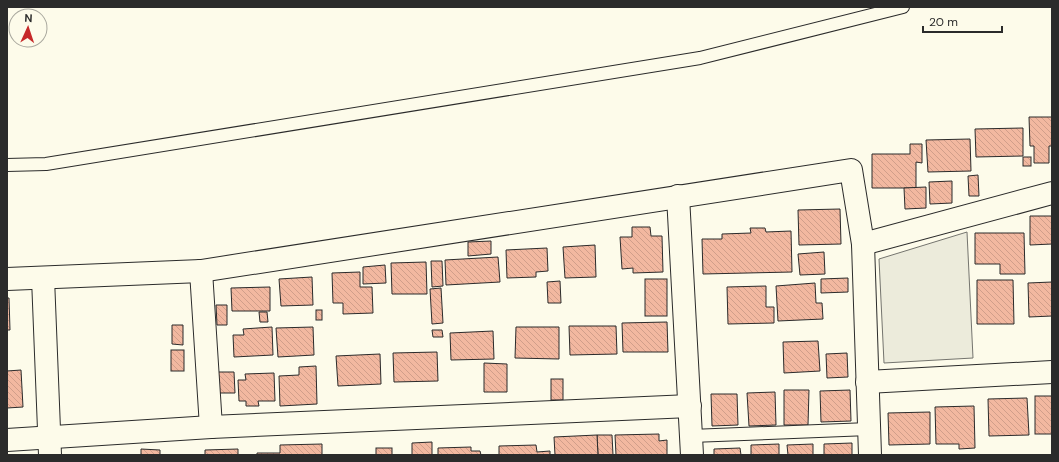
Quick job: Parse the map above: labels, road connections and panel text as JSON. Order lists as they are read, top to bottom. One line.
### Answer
{"scale_bar":"20 m","north":"top"}
